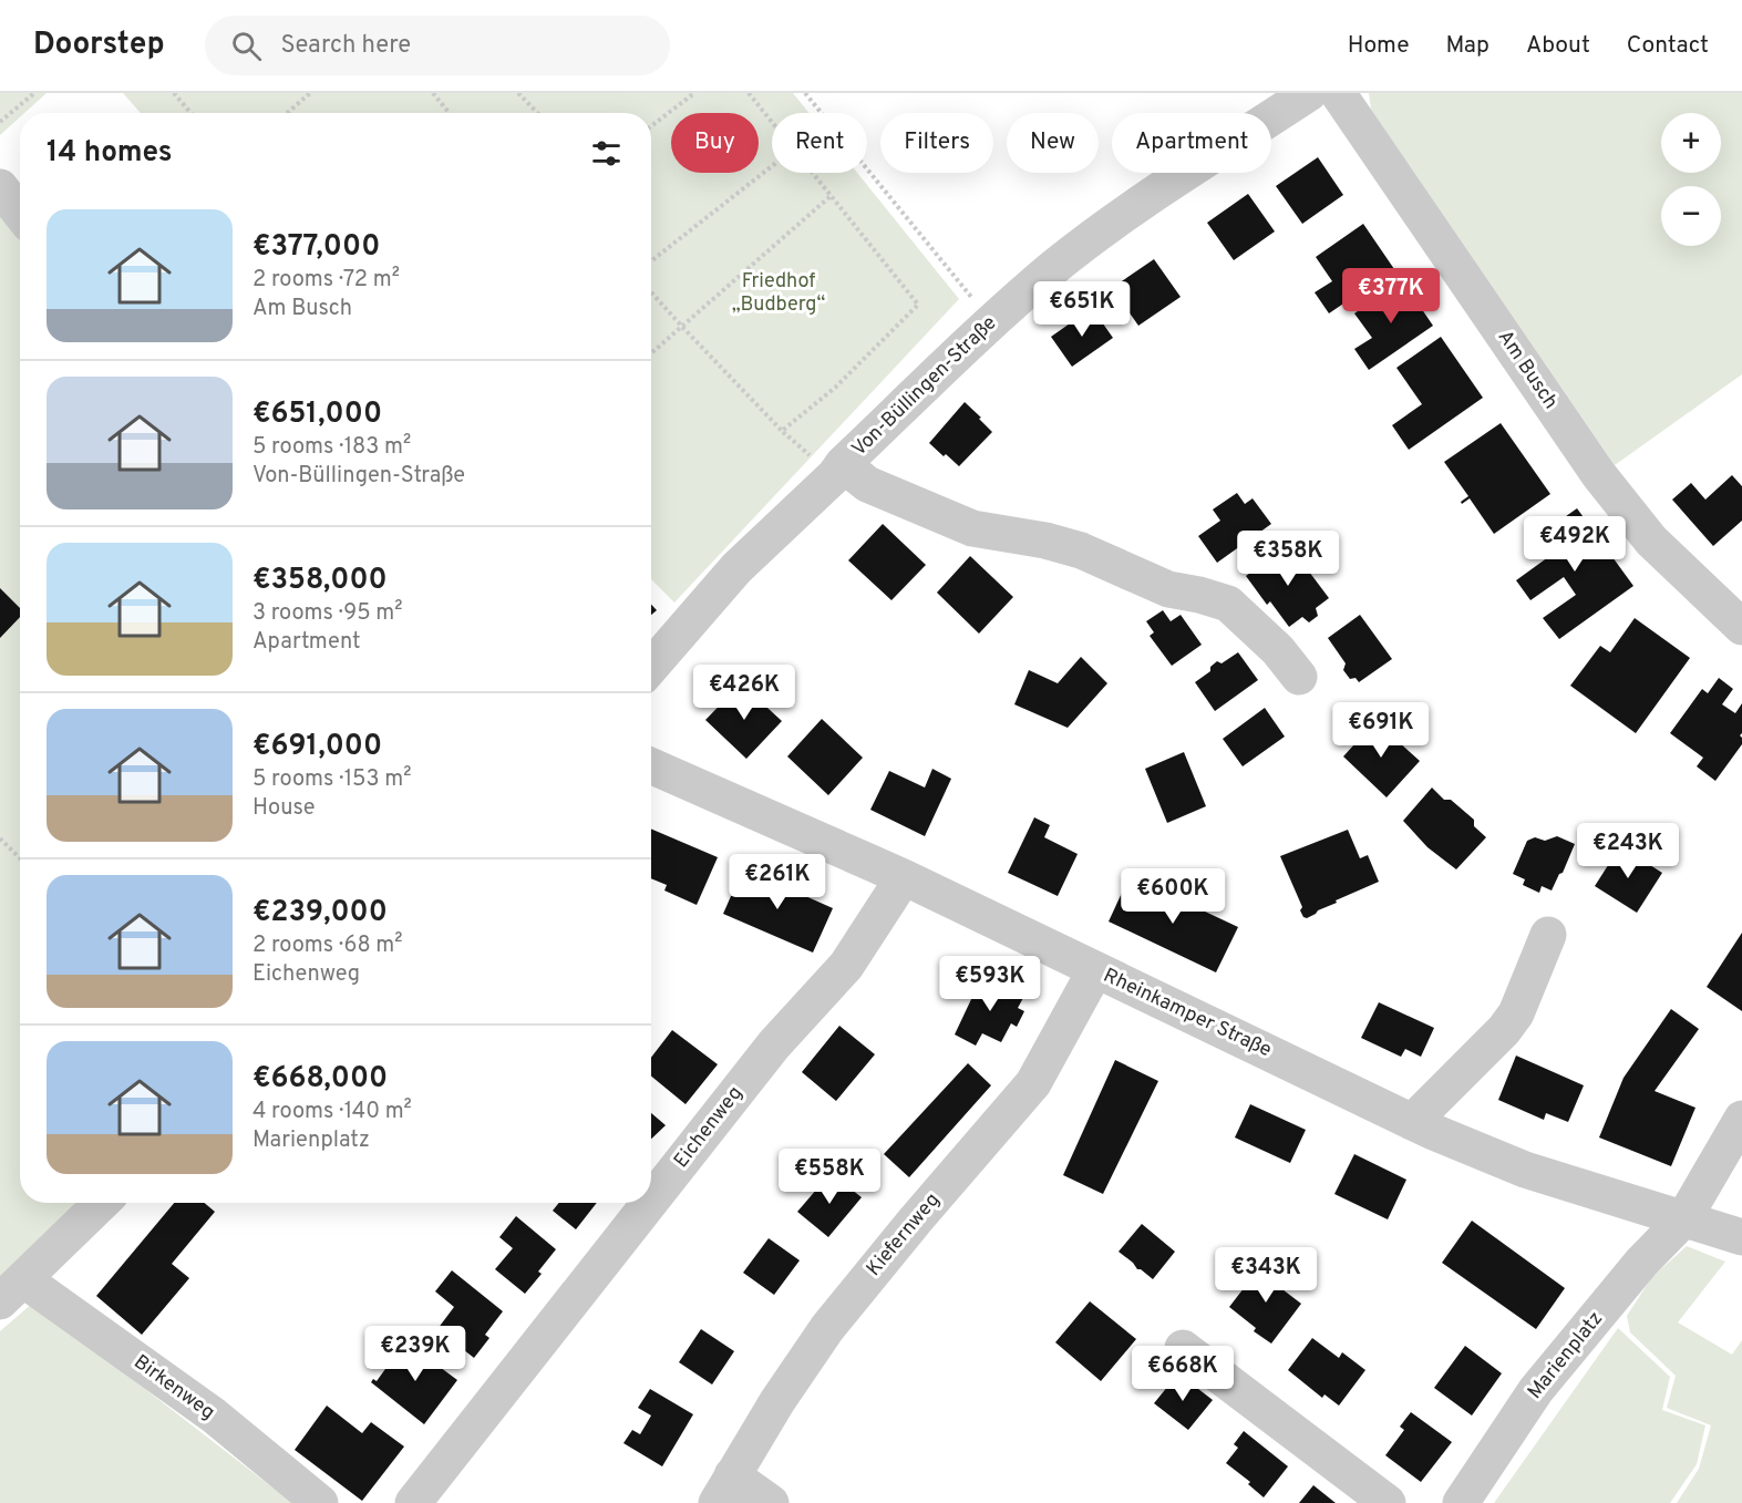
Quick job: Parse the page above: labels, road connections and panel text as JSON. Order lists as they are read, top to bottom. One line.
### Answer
{"streets":{"street":["Am Busch","Von-Büllingen-Straße","Rheinkamper Straße","Eichenweg","Kiefernweg","Marienplatz","Birkenweg"]},"crossings":[["Rheinkamper Straße","Eichenweg"],["Rheinkamper Straße","Kiefernweg"],["Rheinkamper Straße","Marienplatz"]],"parks":["Friedhof „Budberg“"],"page":{"header":"Doorstep","search":"Search here","nav":["Home","Map","About","Contact"],"map_buttons":["+","−"],"chip":["Buy","Rent","Filters","New","Apartment"],"heading":"14 homes","list":[{"name":"€377,000","note":"2 rooms · 72 m² · Am Busch"},{"name":"€651,000","note":"5 rooms · 183 m² · Von-Büllingen-Straße"},{"name":"€358,000","note":"3 rooms · 95 m² · Apartment"},{"name":"€691,000","note":"5 rooms · 153 m² · House"},{"name":"€239,000","note":"2 rooms · 68 m² · Eichenweg"},{"name":"€668,000","note":"4 rooms · 140 m² · Marienplatz"}],"price":["€377K","€651K","€492K","€358K","€426K","€691K","€243K","€261K","€600K","€593K","€558K","€343K","€239K","€668K"]}}
